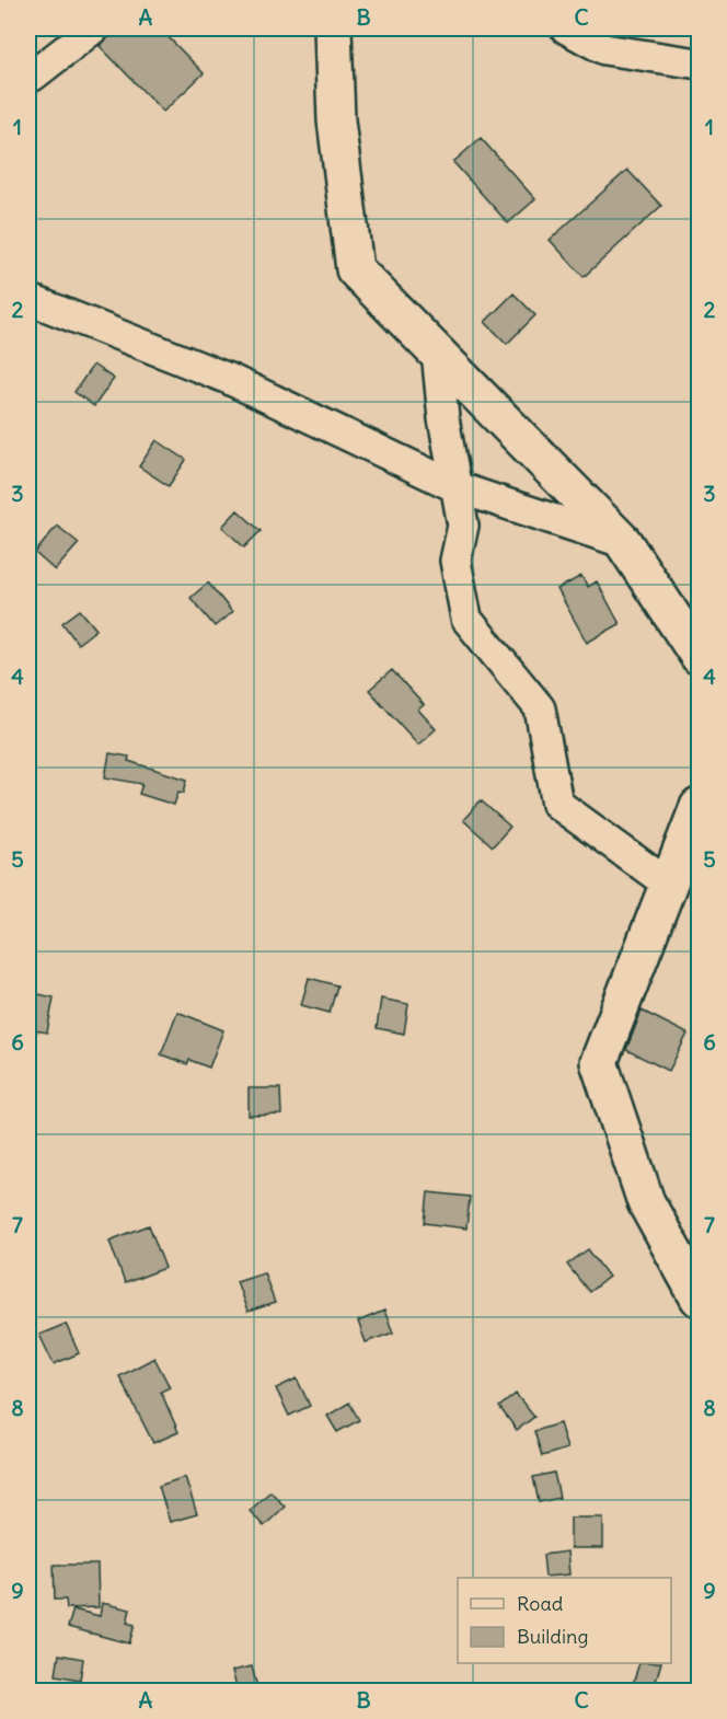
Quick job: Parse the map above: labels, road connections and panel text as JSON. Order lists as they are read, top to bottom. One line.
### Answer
{"legend":["Road","Building"],"grid":{"columns":["A","B","C"],"rows":["1","2","3","4","5","6","7","8","9"]}}
